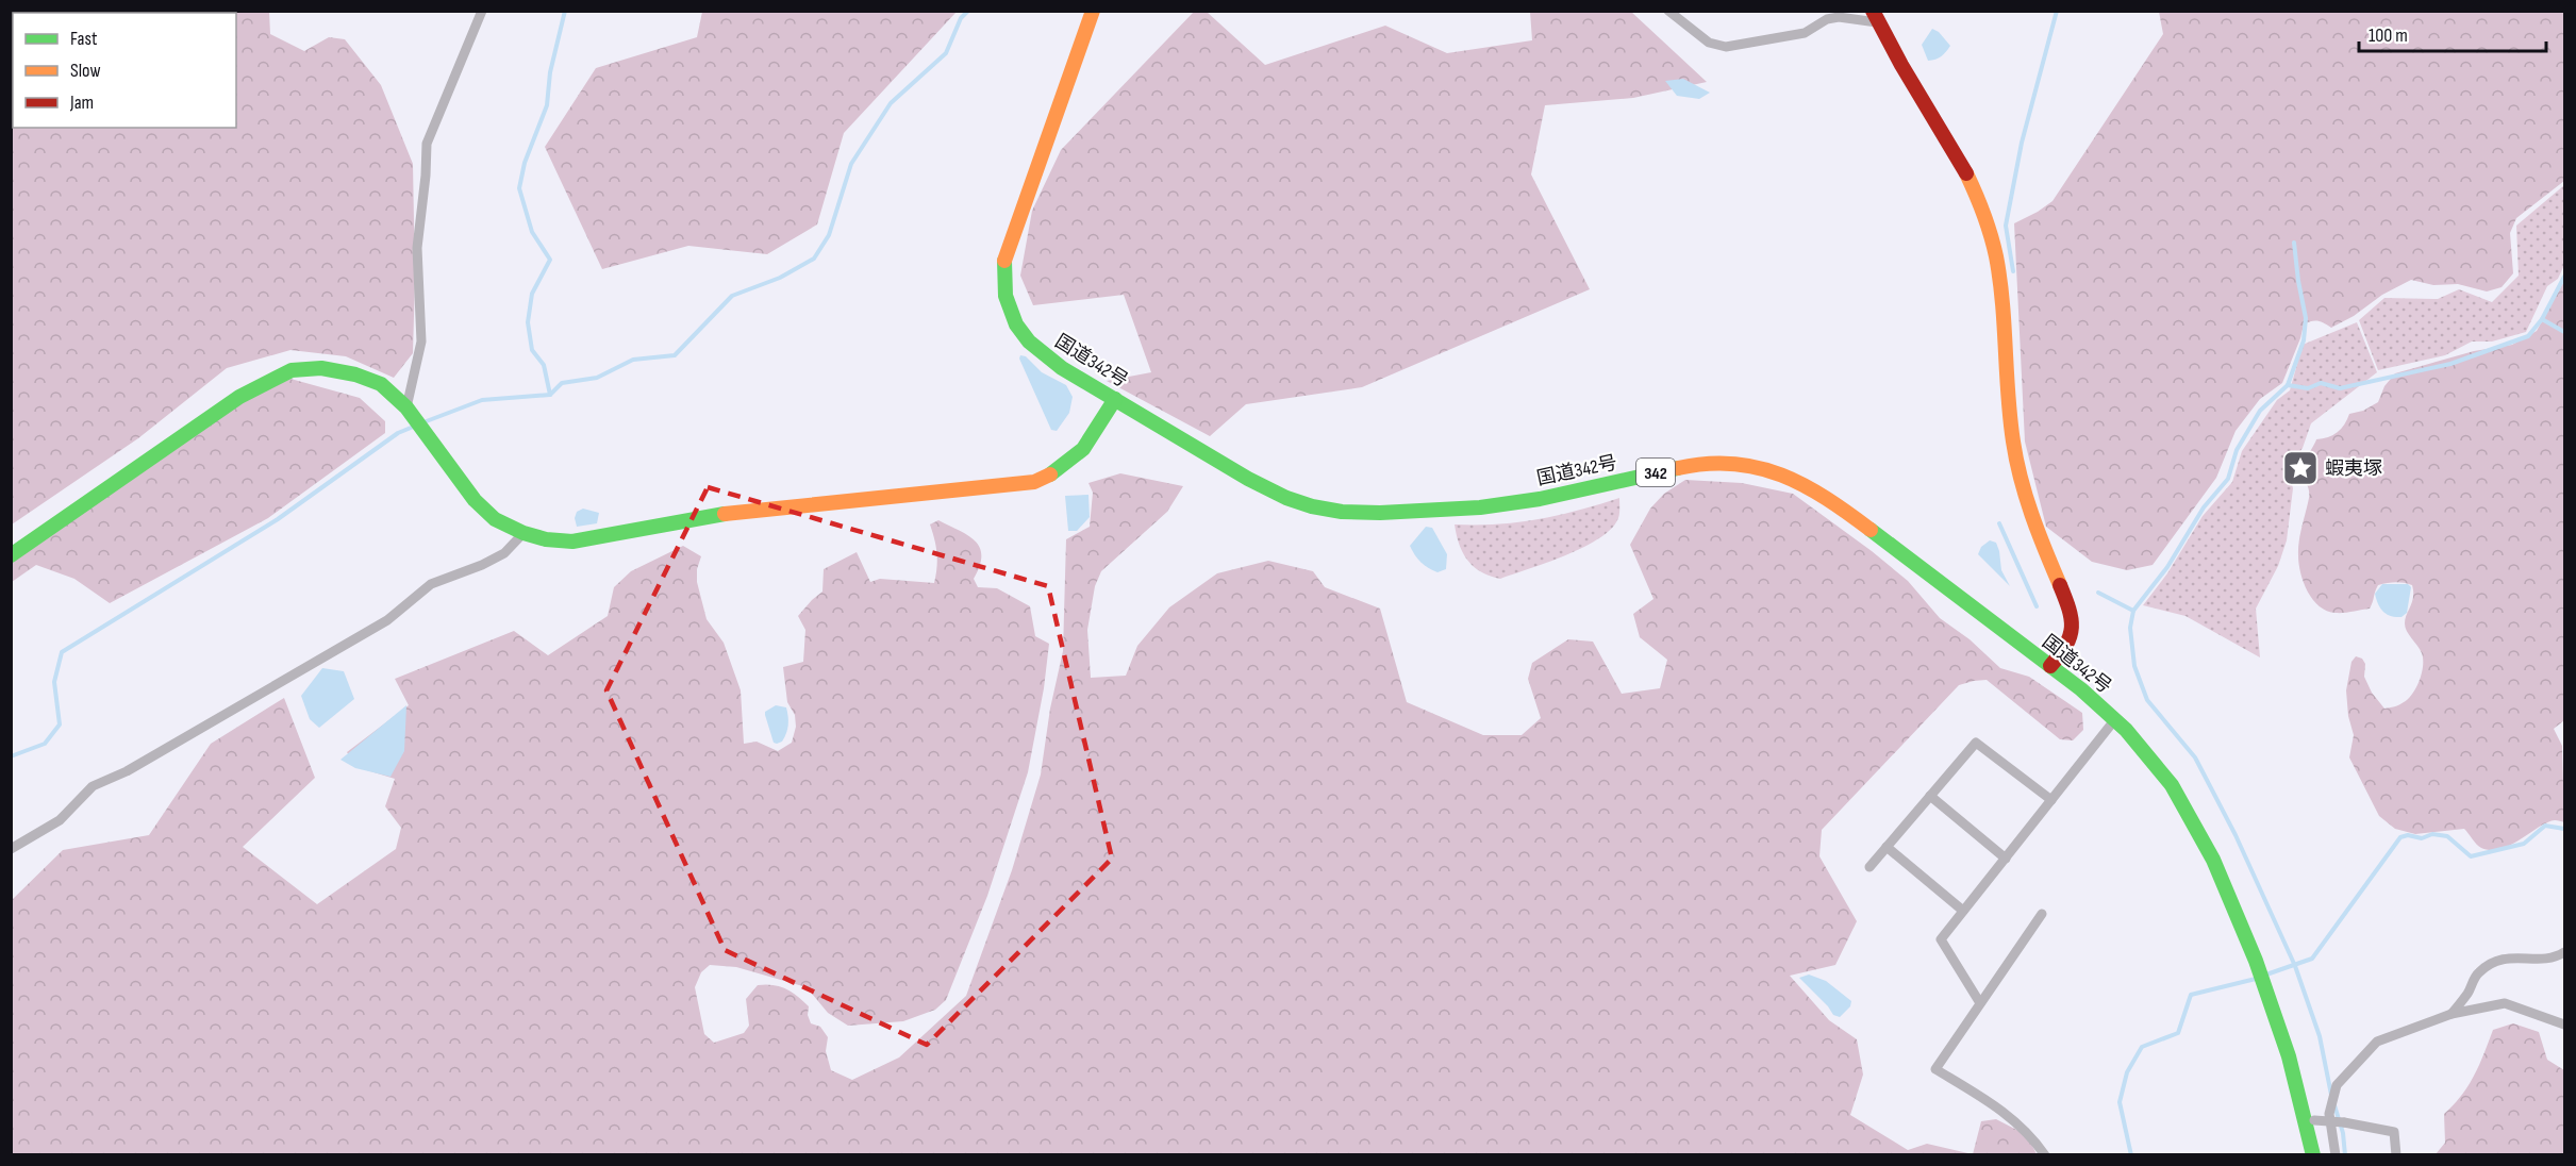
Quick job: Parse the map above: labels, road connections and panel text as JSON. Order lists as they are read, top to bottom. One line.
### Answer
{"streets":{"main road":["国道342号","342"]},"places":{"place":["蝦夷塚"]},"legend":["Fast","Slow","Jam"],"scale_bar":"100 m"}
